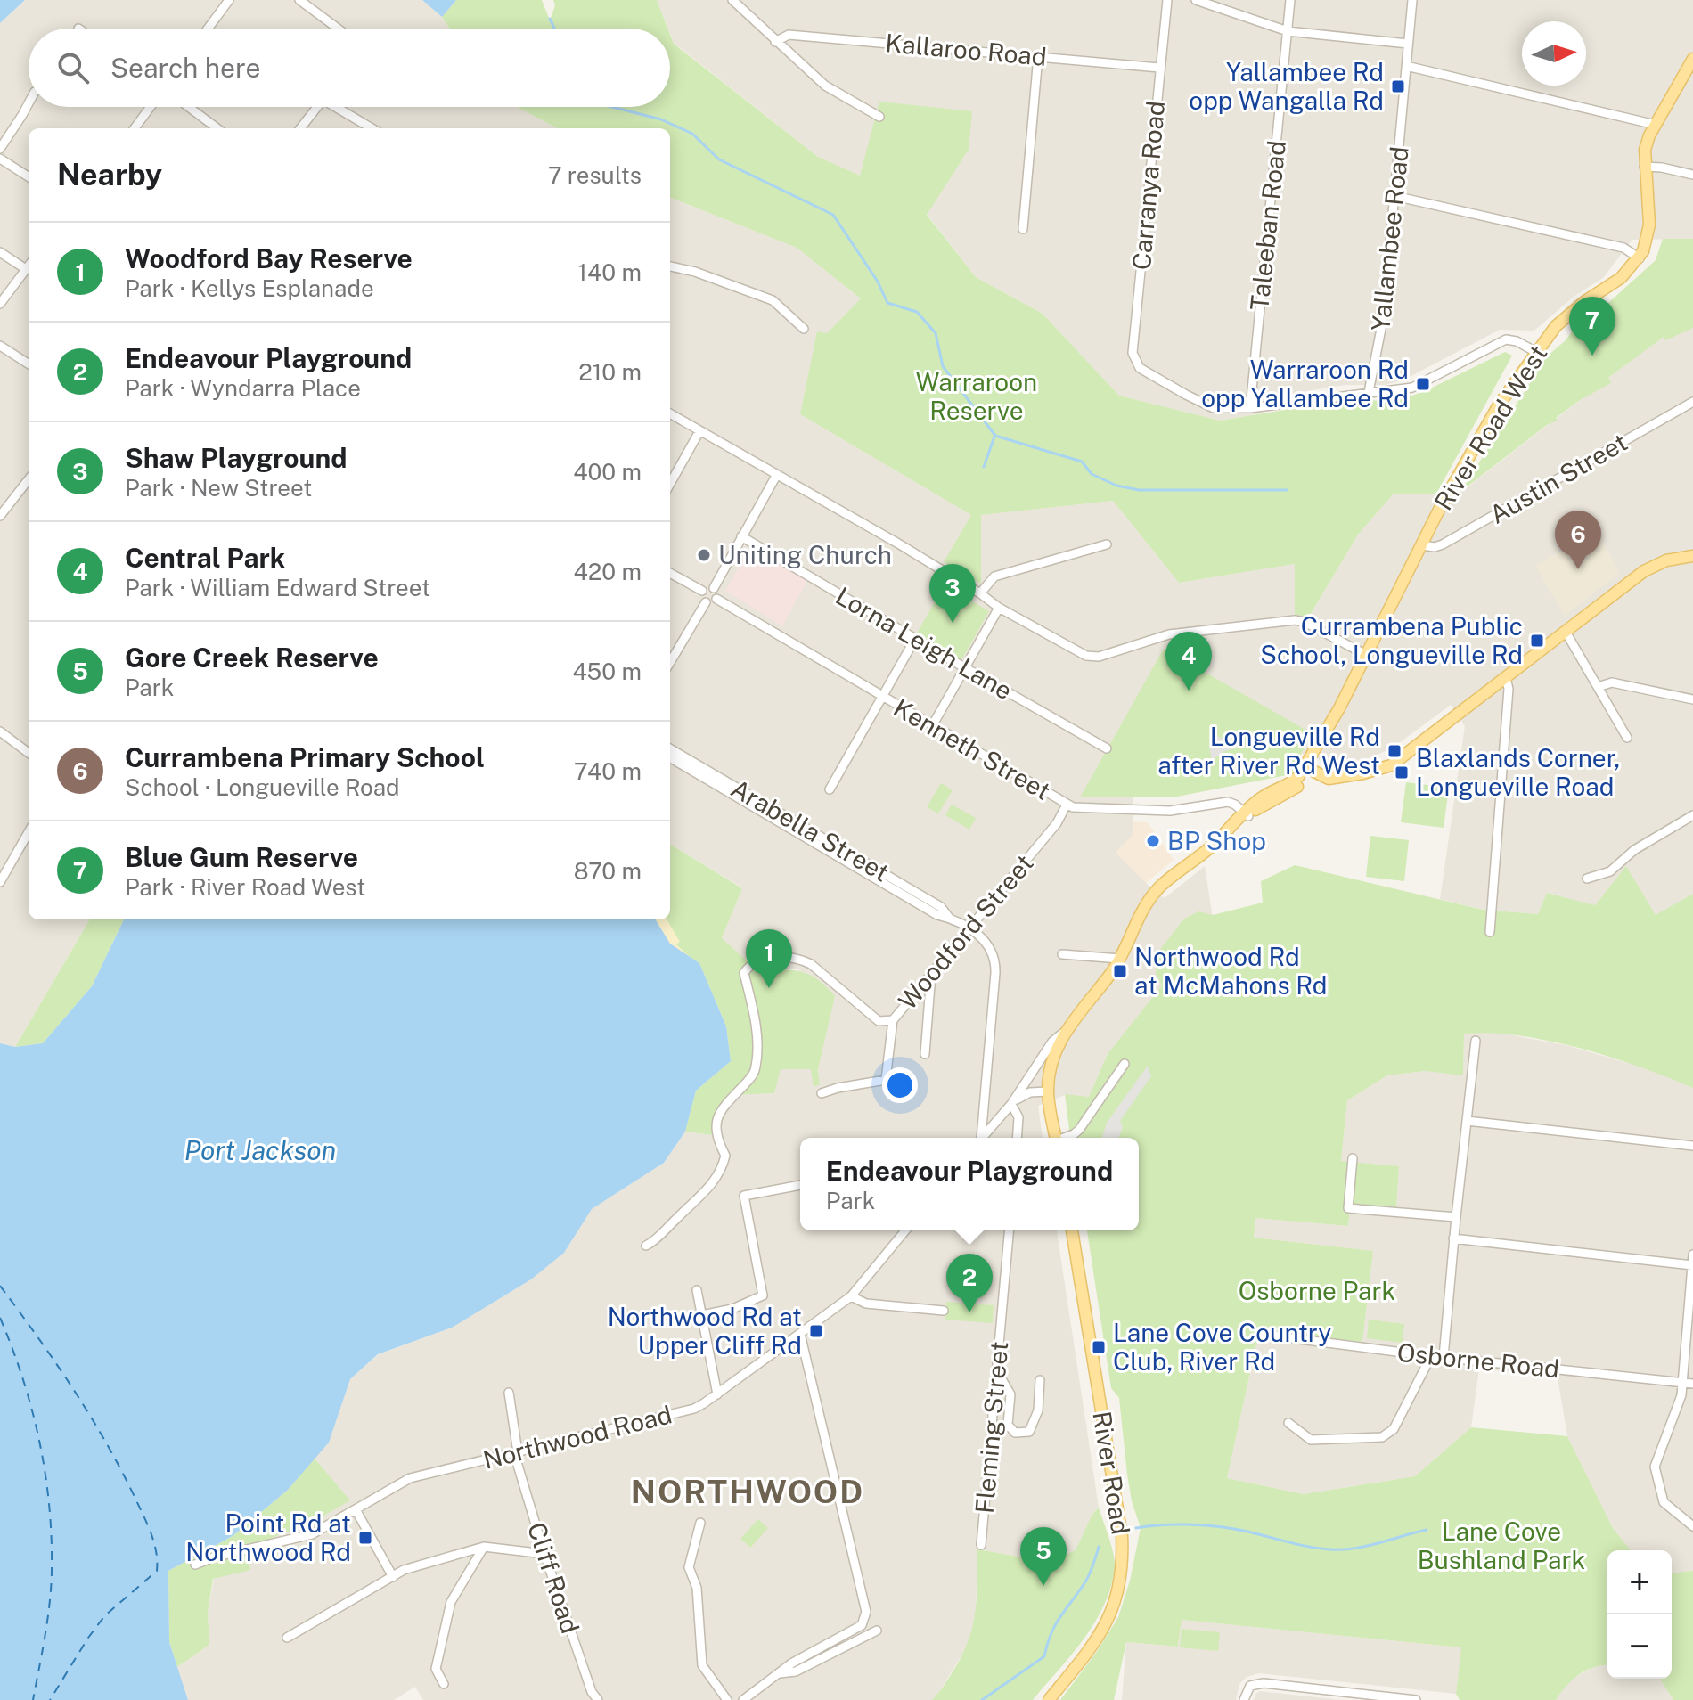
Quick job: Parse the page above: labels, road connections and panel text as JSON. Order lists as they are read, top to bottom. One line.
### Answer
{"streets":{"main road":["River Road West","River Road"],"street":["Kallaroo Road","Carranya Road","Taleeban Road","Yallambee Road","Austin Street","Lorna Leigh Lane","Kenneth Street","Arabella Street","Woodford Street","Osborne Road","Fleming Street","Northwood Road","Cliff Road"]},"crossings":[["Kallaroo Road","Carranya Road"],["Carranya Road","Taleeban Road"],["River Road West","Austin Street"],["Kenneth Street","Woodford Street"],["Arabella Street","Woodford Street"],["Northwood Road","Cliff Road"]],"districts":["NORTHWOOD"],"water":["Port Jackson"],"parks":["Warraroon Reserve","Osborne Park","Lane Cove Bushland Park"],"places":{"transit":["Yallambee Rd opp Wangalla Rd","Warraroon Rd opp Yallambee Rd","Currambena Public School, Longueville Rd","Longueville Rd after River Rd West","Blaxlands Corner, Longueville Road","Northwood Rd at McMahons Rd","Northwood Rd at Upper Cliff Rd","Lane Cove Country Club, River Rd","Point Rd at Northwood Rd"],"other":["Uniting Church","BP Shop"]},"north":"right","page":{"search":"Search here","heading":["Nearby","7 results"],"list":[{"mark":"1","name":"Woodford Bay Reserve","note":"Park · Kellys Esplanade","value":"140 m"},{"mark":"2","name":"Endeavour Playground","note":"Park · Wyndarra Place","value":"210 m"},{"mark":"3","name":"Shaw Playground","note":"Park · New Street","value":"400 m"},{"mark":"4","name":"Central Park","note":"Park · William Edward Street","value":"420 m"},{"mark":"5","name":"Gore Creek Reserve","note":"Park","value":"450 m"},{"mark":"6","name":"Currambena Primary School","note":"School · Longueville Road","value":"740 m"},{"mark":"7","name":"Blue Gum Reserve","note":"Park · River Road West","value":"870 m"}],"pins":["7","6","3","4","1","2","5"],"popup":["Endeavour Playground","Park"],"map_buttons":["+","−"]}}
